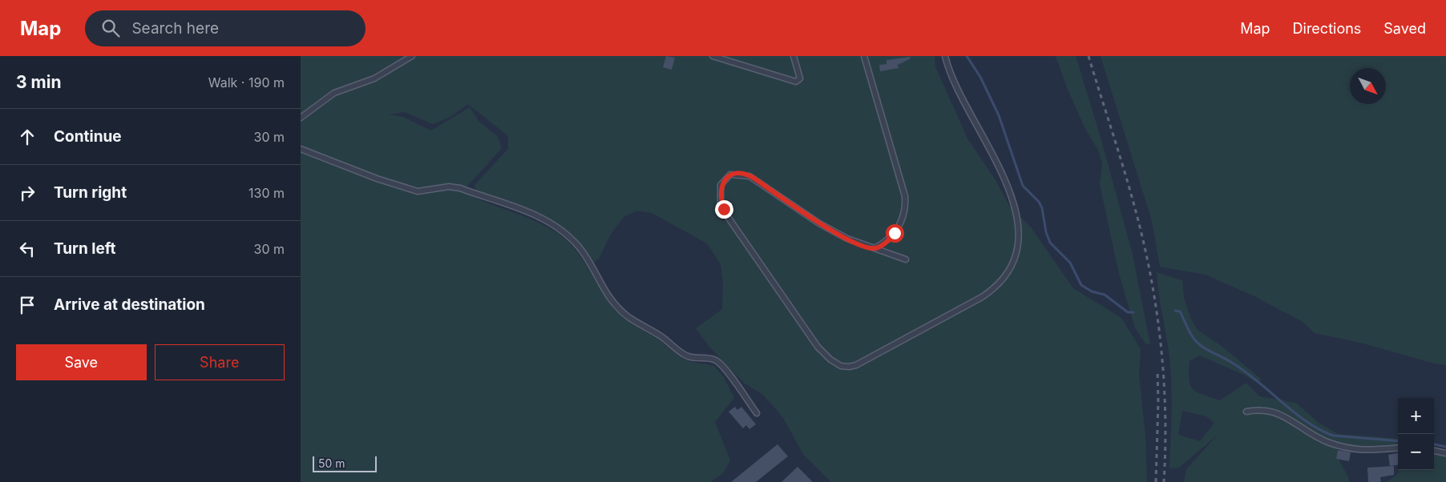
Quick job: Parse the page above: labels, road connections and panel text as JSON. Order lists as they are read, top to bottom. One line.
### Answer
{"scale_bar":"50 m","north":"bottom right","page":{"header":"Map","search":"Search here","nav":["Map","Directions","Saved"],"heading":["3 min","Walk · 190 m"],"list":[["Continue","30 m"],["Turn right","130 m"],["Turn left","30 m"],"Arrive at destination"],"buttons":["Save","Share"],"map_buttons":["+","−"],"scale":"50 m"}}
